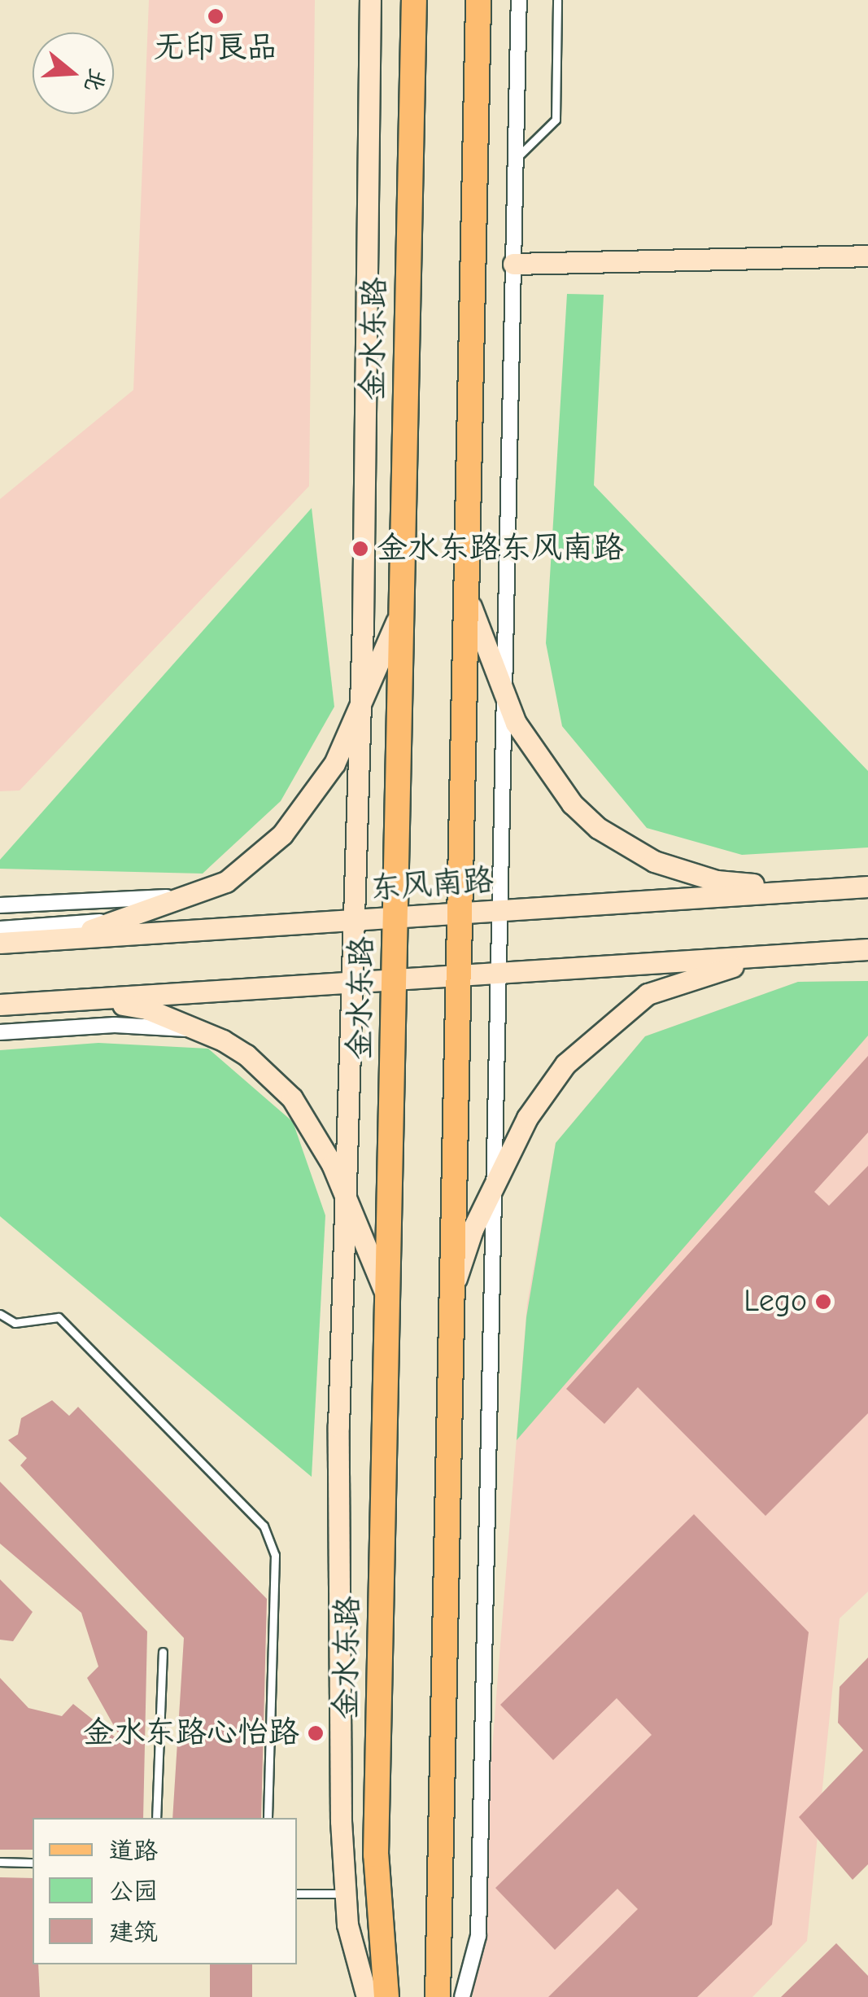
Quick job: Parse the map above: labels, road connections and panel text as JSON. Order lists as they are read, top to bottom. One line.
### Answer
{"streets":{"main road":["金水东路","东风南路"]},"crossings":[["金水东路","东风南路"]],"places":["无印良品","金水东路东风南路","Lego","金水东路心怡路"],"legend":["道路","公园","建筑"],"north":"right"}
